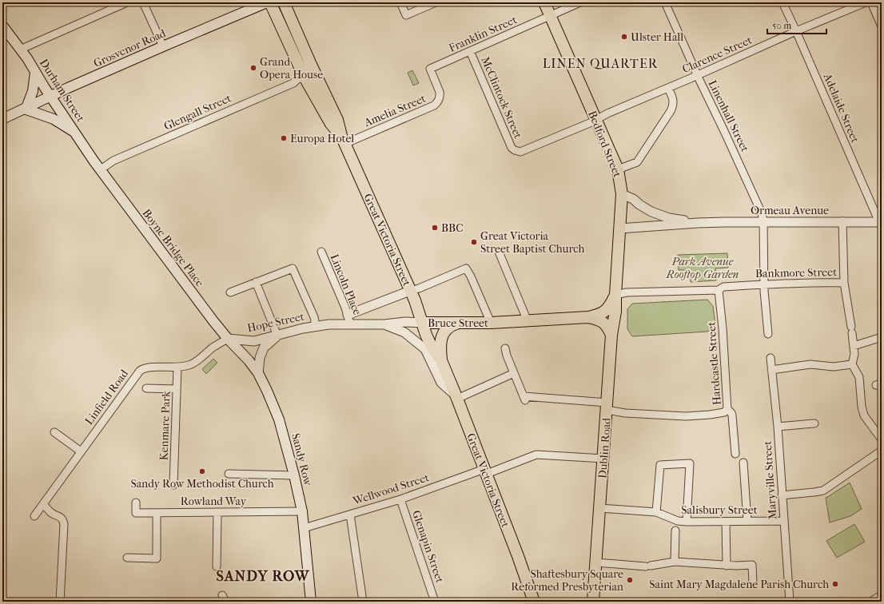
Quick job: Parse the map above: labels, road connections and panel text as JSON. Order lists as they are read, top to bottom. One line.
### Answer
{"streets":{"main road":["Grosvenor Road","Durham Street","Bedford Street","Great Victoria Street","Boyne Bridge Place","Bruce Street","Dublin Road","Sandy Row"],"street":["Franklin Street","Clarence Street","McClintock Street","Adelaide Street","Amelia Street","Glengall Street","Linenhall Street","Ormeau Avenue","Bankmore Street","Lincoln Place","Hope Street","Hardcastle Street","Linfield Road","Kenmare Park","Maryville Street","Wellwood Street","Rowland Way","Salisbury Street","Glenapin Street"]},"crossings":[["Franklin Street","McClintock Street"],["Franklin Street","Amelia Street"],["Franklin Street","Bedford Street"],["Grosvenor Road","Durham Street"],["Clarence Street","McClintock Street"],["Clarence Street","Adelaide Street"],["Clarence Street","Linenhall Street"],["Clarence Street","Bedford Street"],["Durham Street","Glengall Street"],["Durham Street","Boyne Bridge Place"],["Adelaide Street","Ormeau Avenue"],["Amelia Street","Great Victoria Street"],["Glengall Street","Great Victoria Street"],["Glengall Street","Boyne Bridge Place"],["Linenhall Street","Ormeau Avenue"],["Bedford Street","Ormeau Avenue"],["Bedford Street","Bankmore Street"],["Bedford Street","Bruce Street"],["Bedford Street","Dublin Road"],["Great Victoria Street","Bruce Street"],["Great Victoria Street","Wellwood Street"],["Boyne Bridge Place","Hope Street"],["Boyne Bridge Place","Linfield Road"],["Boyne Bridge Place","Sandy Row"],["Bankmore Street","Bruce Street"],["Bankmore Street","Hardcastle Street"],["Bankmore Street","Dublin Road"],["Lincoln Place","Bruce Street"],["Hope Street","Bruce Street"],["Hope Street","Linfield Road"],["Hope Street","Sandy Row"],["Bruce Street","Dublin Road"],["Linfield Road","Kenmare Park"],["Linfield Road","Sandy Row"],["Dublin Road","Wellwood Street"],["Dublin Road","Salisbury Street"],["Sandy Row","Wellwood Street"],["Sandy Row","Rowland Way"],["Maryville Street","Salisbury Street"],["Wellwood Street","Glenapin Street"]],"districts":["LINEN QUARTER","SANDY ROW"],"parks":["Park Avenue Rooftop Garden"],"places":["Ulster Hall","Grand Opera House","Europa Hotel","BBC","Great Victoria Street Baptist Church","Sandy Row Methodist Church","Shaftesbury Square Reformed Presbyterian","Saint Mary Magdalene Parish Church"],"scale_bar":"50 m"}
